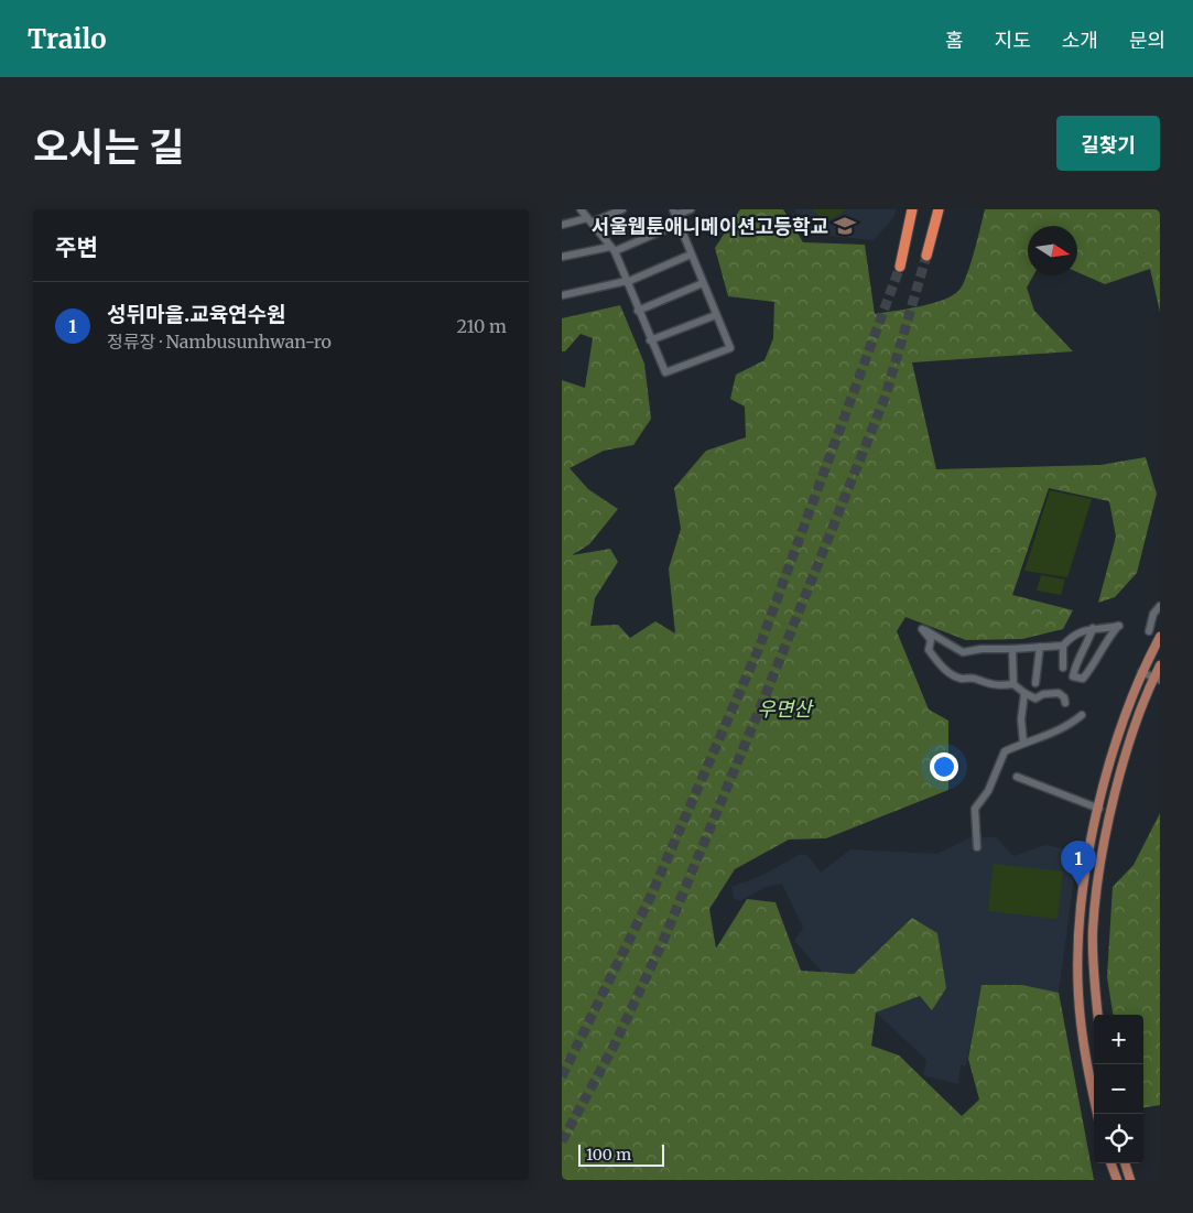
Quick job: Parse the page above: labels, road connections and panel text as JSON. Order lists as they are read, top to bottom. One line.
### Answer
{"parks":["우면산"],"places":{"school or university":["서울웹툰애니메이션고등학교"]},"scale_bar":"100 m","north":"right","page":{"header":"Trailo","nav":["홈","지도","소개","문의"],"title":"오시는 길","buttons":"길찾기","heading":"주변","list":[{"mark":"1","name":"성뒤마을.교육연수원","note":"정류장 · Nambusunhwan-ro","value":"210 m"}],"pins":"1","map_buttons":["+","−"],"scale":"100 m"}}
